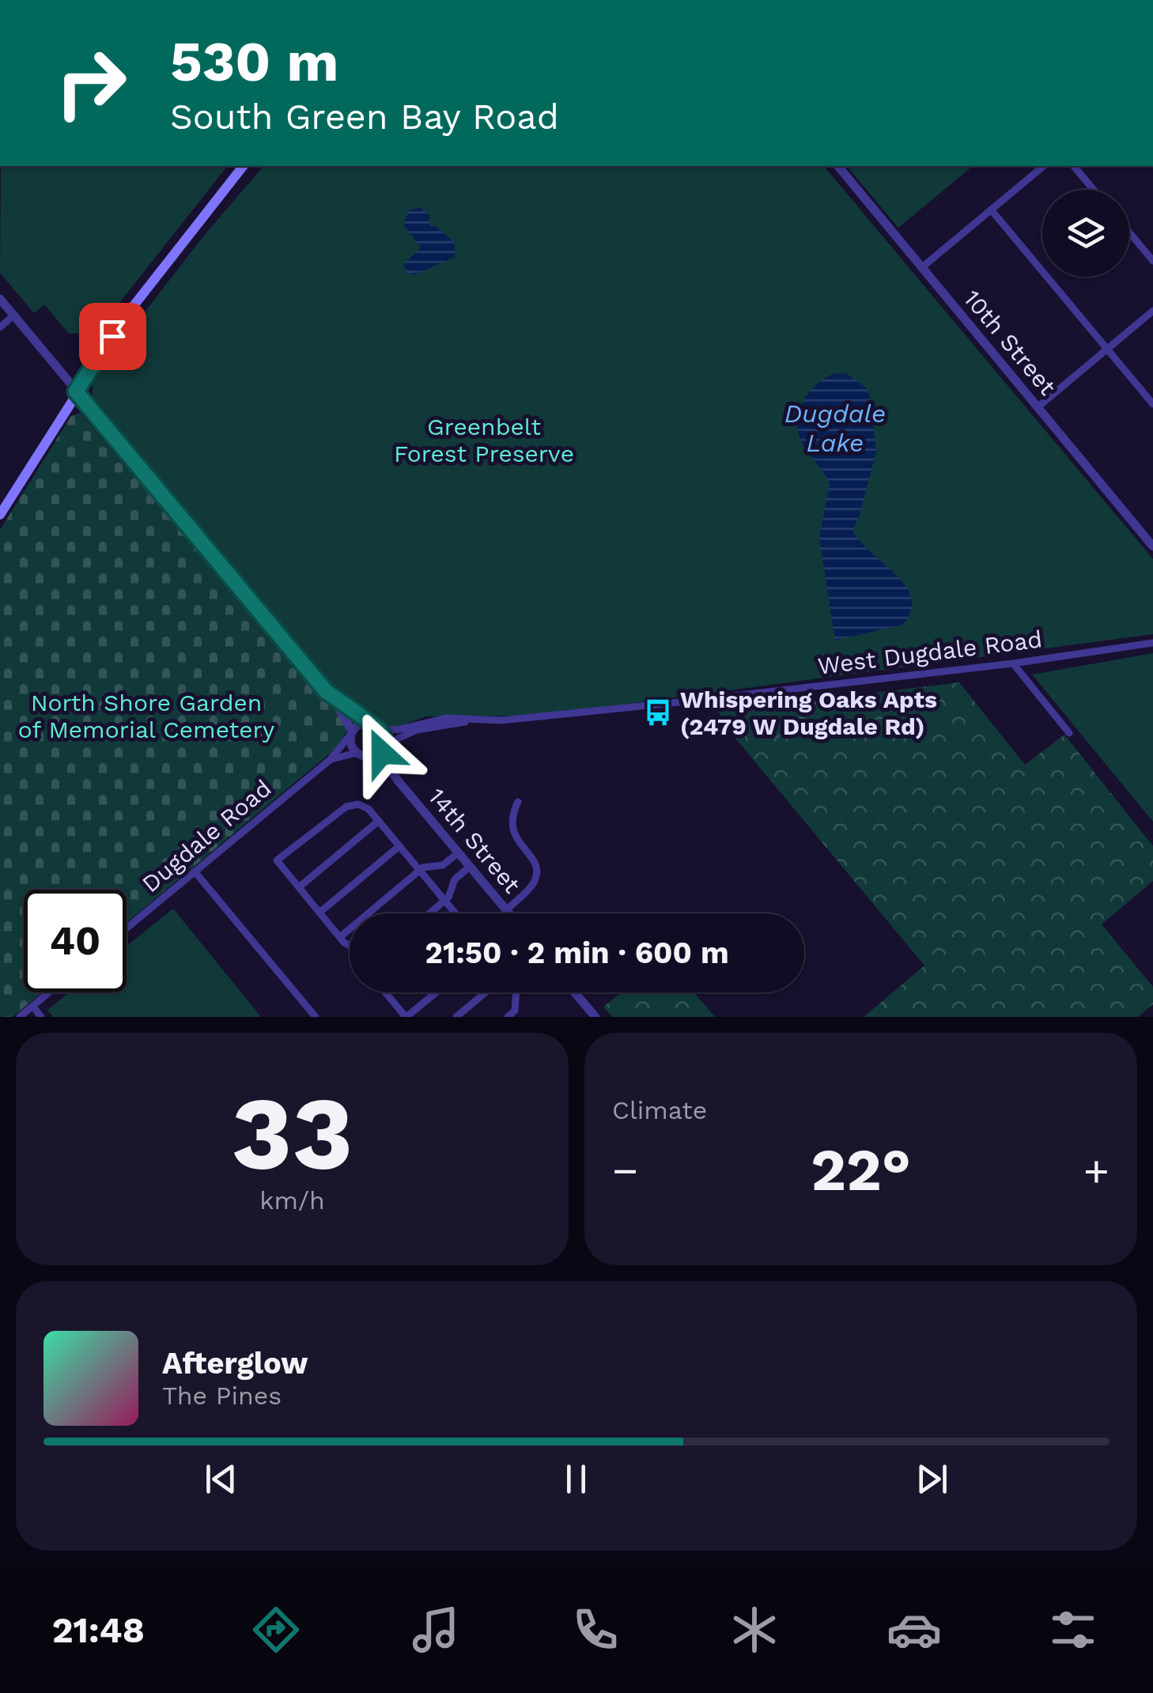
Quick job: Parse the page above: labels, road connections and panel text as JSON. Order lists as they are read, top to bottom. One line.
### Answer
{"streets":{"street":["10th Street","West Dugdale Road","Dugdale Road","14th Street"]},"water":["Dugdale Lake"],"parks":["Greenbelt Forest Preserve","North Shore Garden of Memorial Cemetery"],"places":{"bus stop":["Whispering Oaks Apts (2479 W Dugdale Rd)"]},"page":{"turn":["530 m","South Green Bay Road"],"limit":"40","trip":"21:50 · 2 min · 600 m","tile":[["33","km/h"],"Climate"],"heat":["−","22°","+"],"song":["Afterglow","The Pines"],"tabs":"21:48"}}
